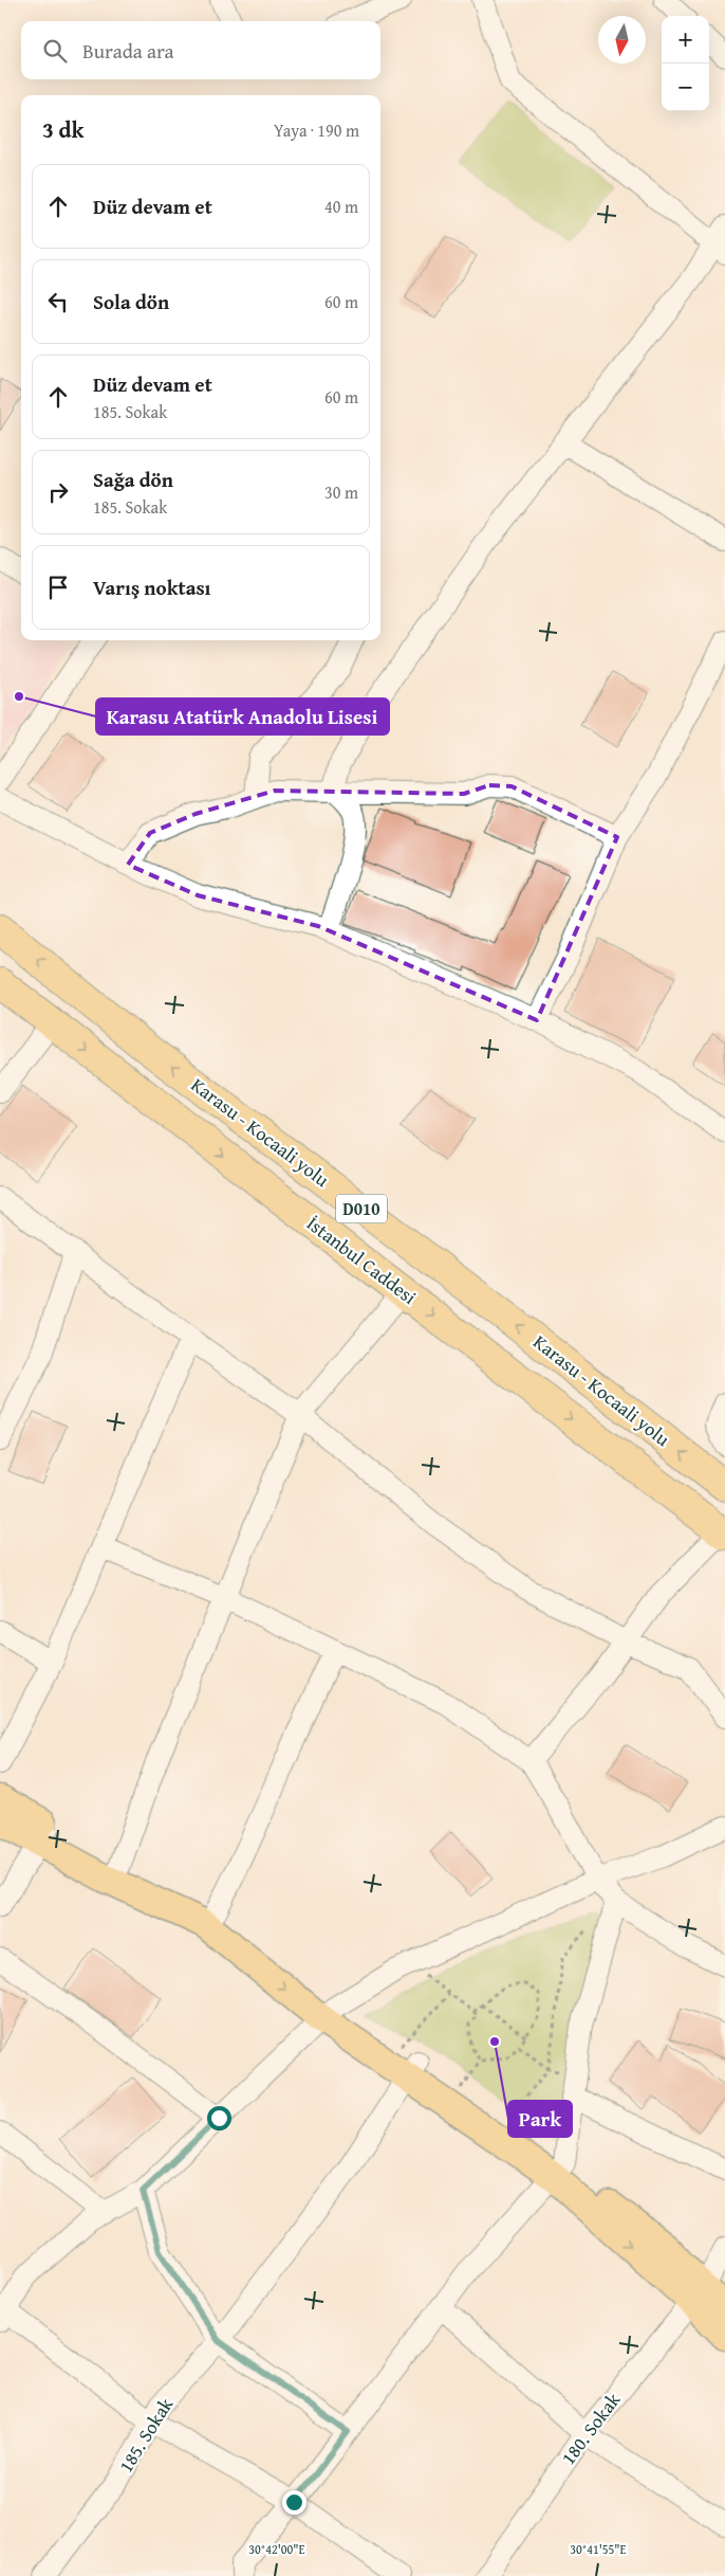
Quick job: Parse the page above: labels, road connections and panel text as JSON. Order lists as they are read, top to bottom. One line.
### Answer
{"streets":{"highway":["Karasu - Kocaali yolu","D010","İstanbul Caddesi"],"street":["180. Sokak","185. Sokak"]},"one_way":["Karasu - Kocaali yolu","İstanbul Caddesi"],"places":["Karasu Atatürk Anadolu Lisesi","Park"],"north":"bottom","page":{"map_buttons":["+","−"],"search":"Burada ara","heading":["3 dk","Yaya · 190 m"],"list":[["Düz devam et","40 m"],["Sola dön","60 m"],["Düz devam et","185. Sokak","60 m"],["Sağa dön","185. Sokak","30 m"],"Varış noktası"]},"coordinates":["30°42'00\"E","30°41'55\"E"]}
